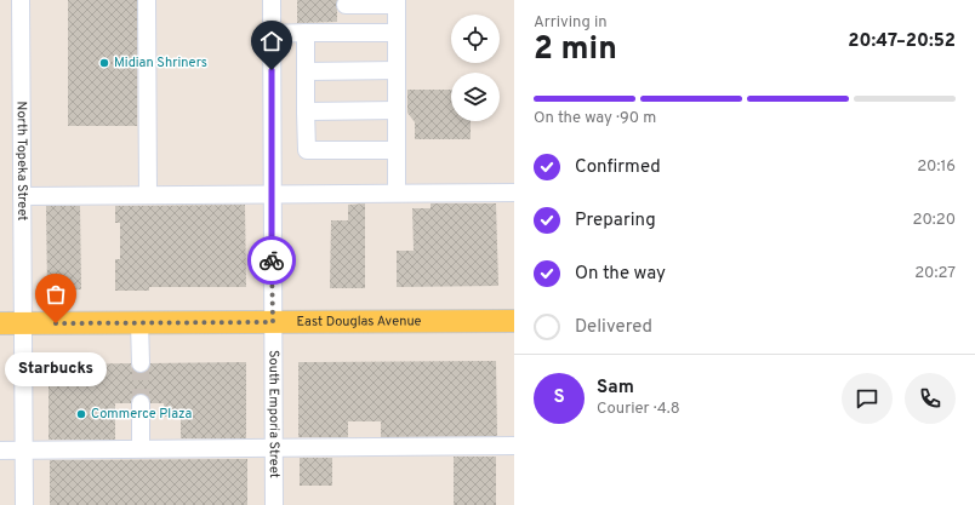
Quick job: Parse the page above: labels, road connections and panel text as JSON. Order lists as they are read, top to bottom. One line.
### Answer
{"streets":{"main road":["East Douglas Avenue"],"street":["North Topeka Street","South Emporia Street"]},"crossings":[["North Topeka Street","East Douglas Avenue"],["East Douglas Avenue","South Emporia Street"]],"places":["Midian Shriners","Starbucks","Commerce Plaza"],"page":{"heading":["2 min","Arriving in","20:47–20:52"],"panel":["Sam","Courier · 4.8"],"bar":"On the way · 90 m","list":[["Confirmed","20:16"],["Preparing","20:20"],["On the way","20:27"],"Delivered"],"bubble":"Starbucks","round":"S"}}
